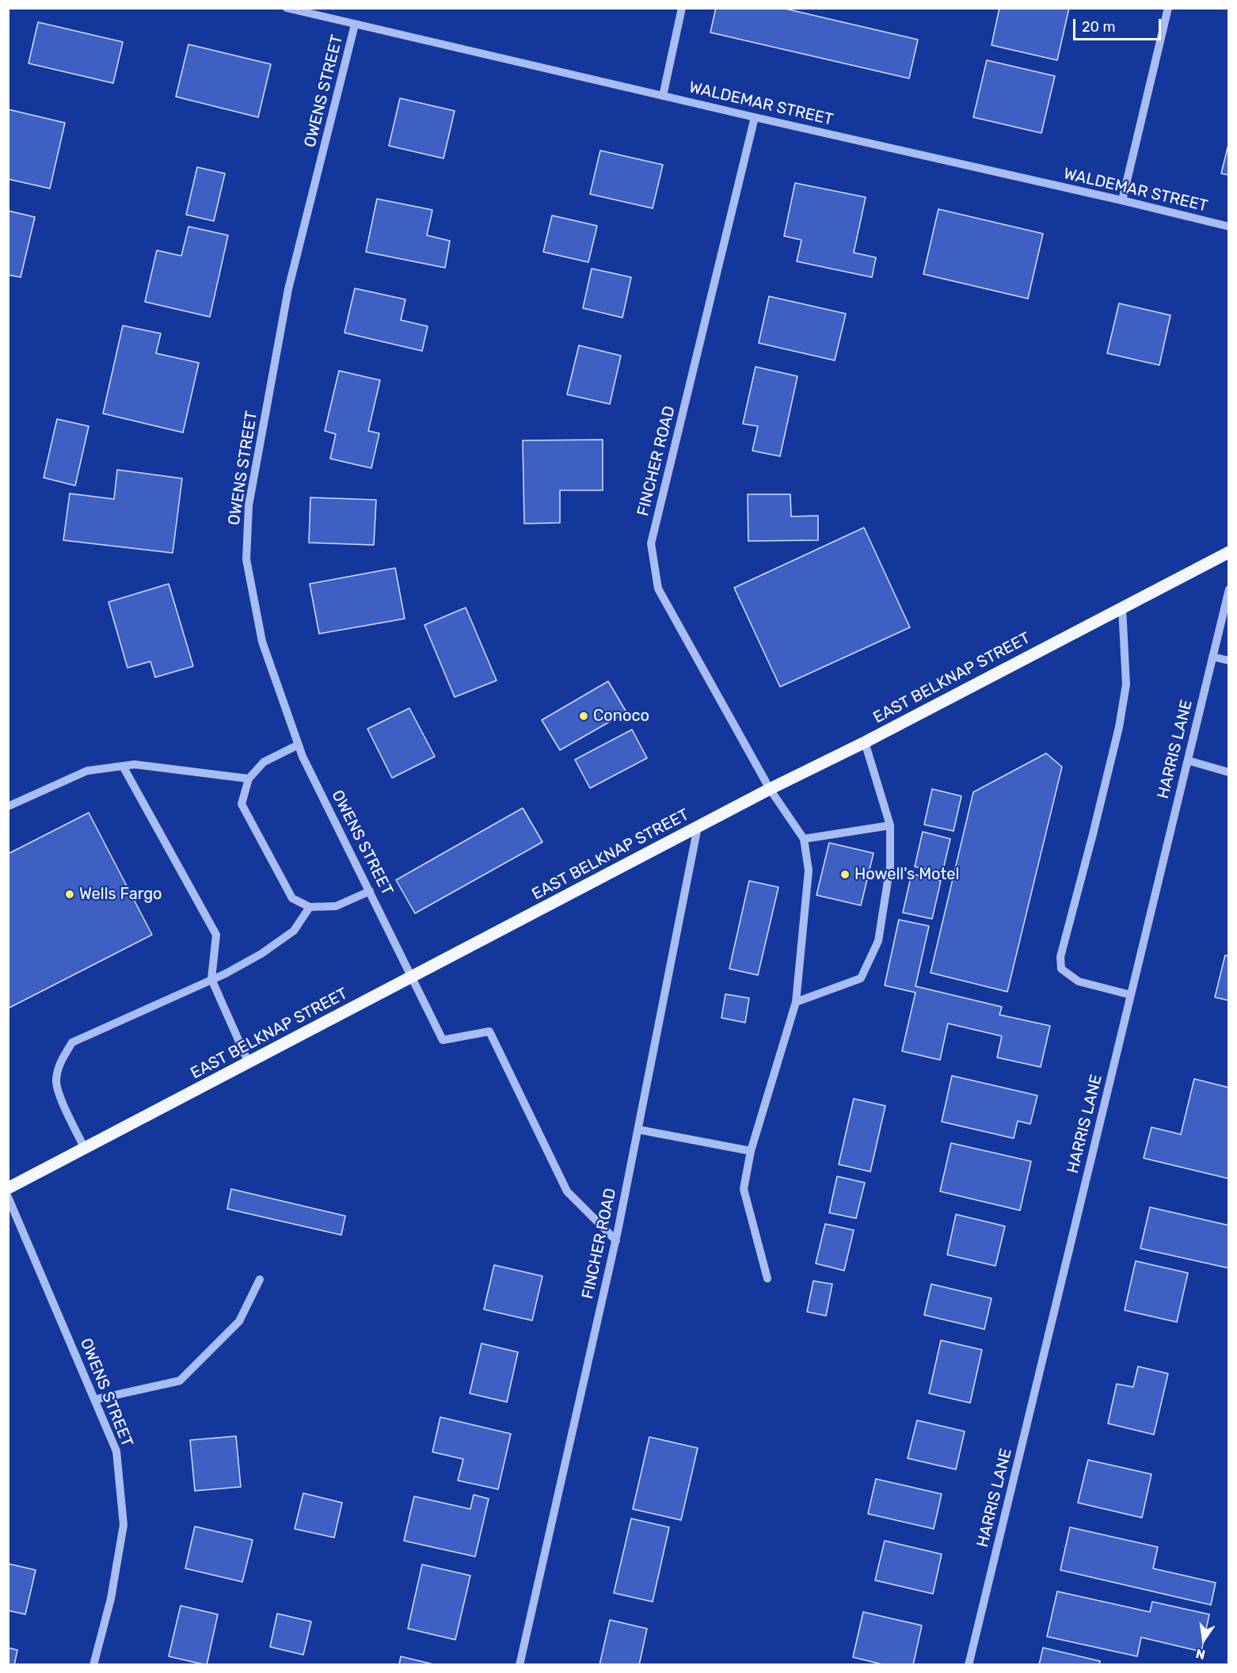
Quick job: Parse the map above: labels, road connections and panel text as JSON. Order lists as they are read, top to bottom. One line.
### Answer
{"streets":{"main road":["EAST BELKNAP STREET"],"street":["OWENS STREET","WALDEMAR STREET","FINCHER ROAD","HARRIS LANE"]},"crossings":[["OWENS STREET","WALDEMAR STREET"],["OWENS STREET","FINCHER ROAD"],["OWENS STREET","EAST BELKNAP STREET"],["WALDEMAR STREET","FINCHER ROAD"],["FINCHER ROAD","EAST BELKNAP STREET"]],"places":["Conoco","Howell's Motel","Wells Fargo"],"scale_bar":"20 m","north":"bottom"}
